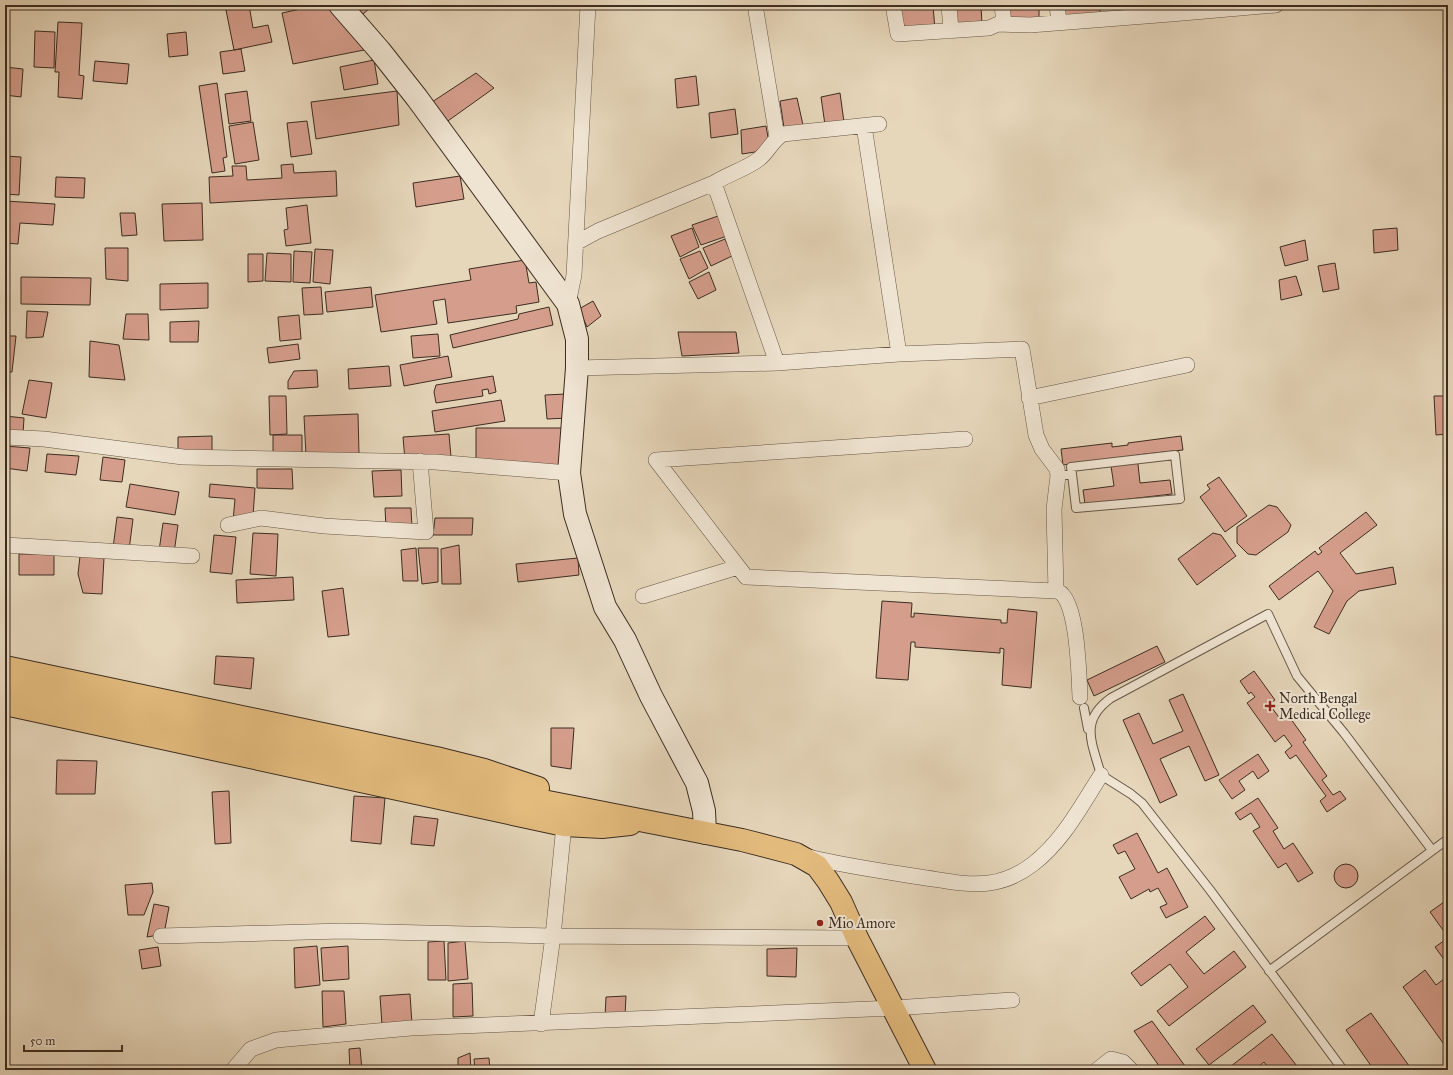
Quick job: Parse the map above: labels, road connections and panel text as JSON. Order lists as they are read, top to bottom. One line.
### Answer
{"places":{"health":["North Bengal Medical College"],"other":["Mio Amore"]},"scale_bar":"50 m"}
